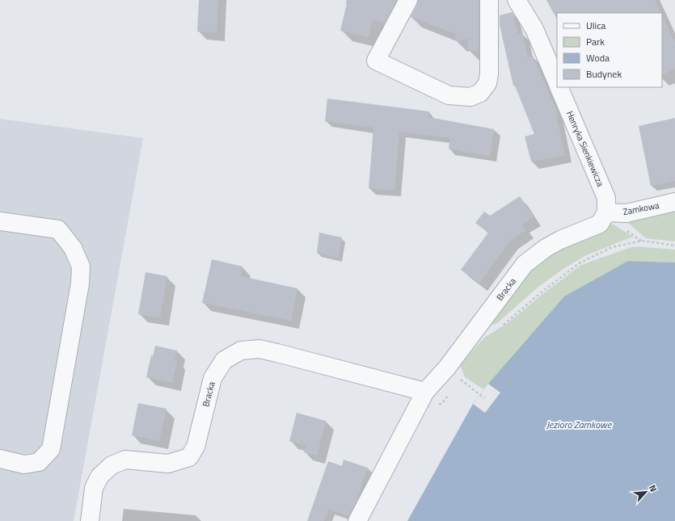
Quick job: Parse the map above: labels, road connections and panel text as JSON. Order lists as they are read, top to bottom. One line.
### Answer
{"streets":{"street":["Henryka Sienkiewicza","Zamkowa","Bracka"]},"crossings":[["Henryka Sienkiewicza","Zamkowa"],["Henryka Sienkiewicza","Bracka"],["Zamkowa","Bracka"]],"water":["Jezioro Zamkowe"],"legend":["Ulica","Park","Woda","Budynek"],"north":"top right"}
